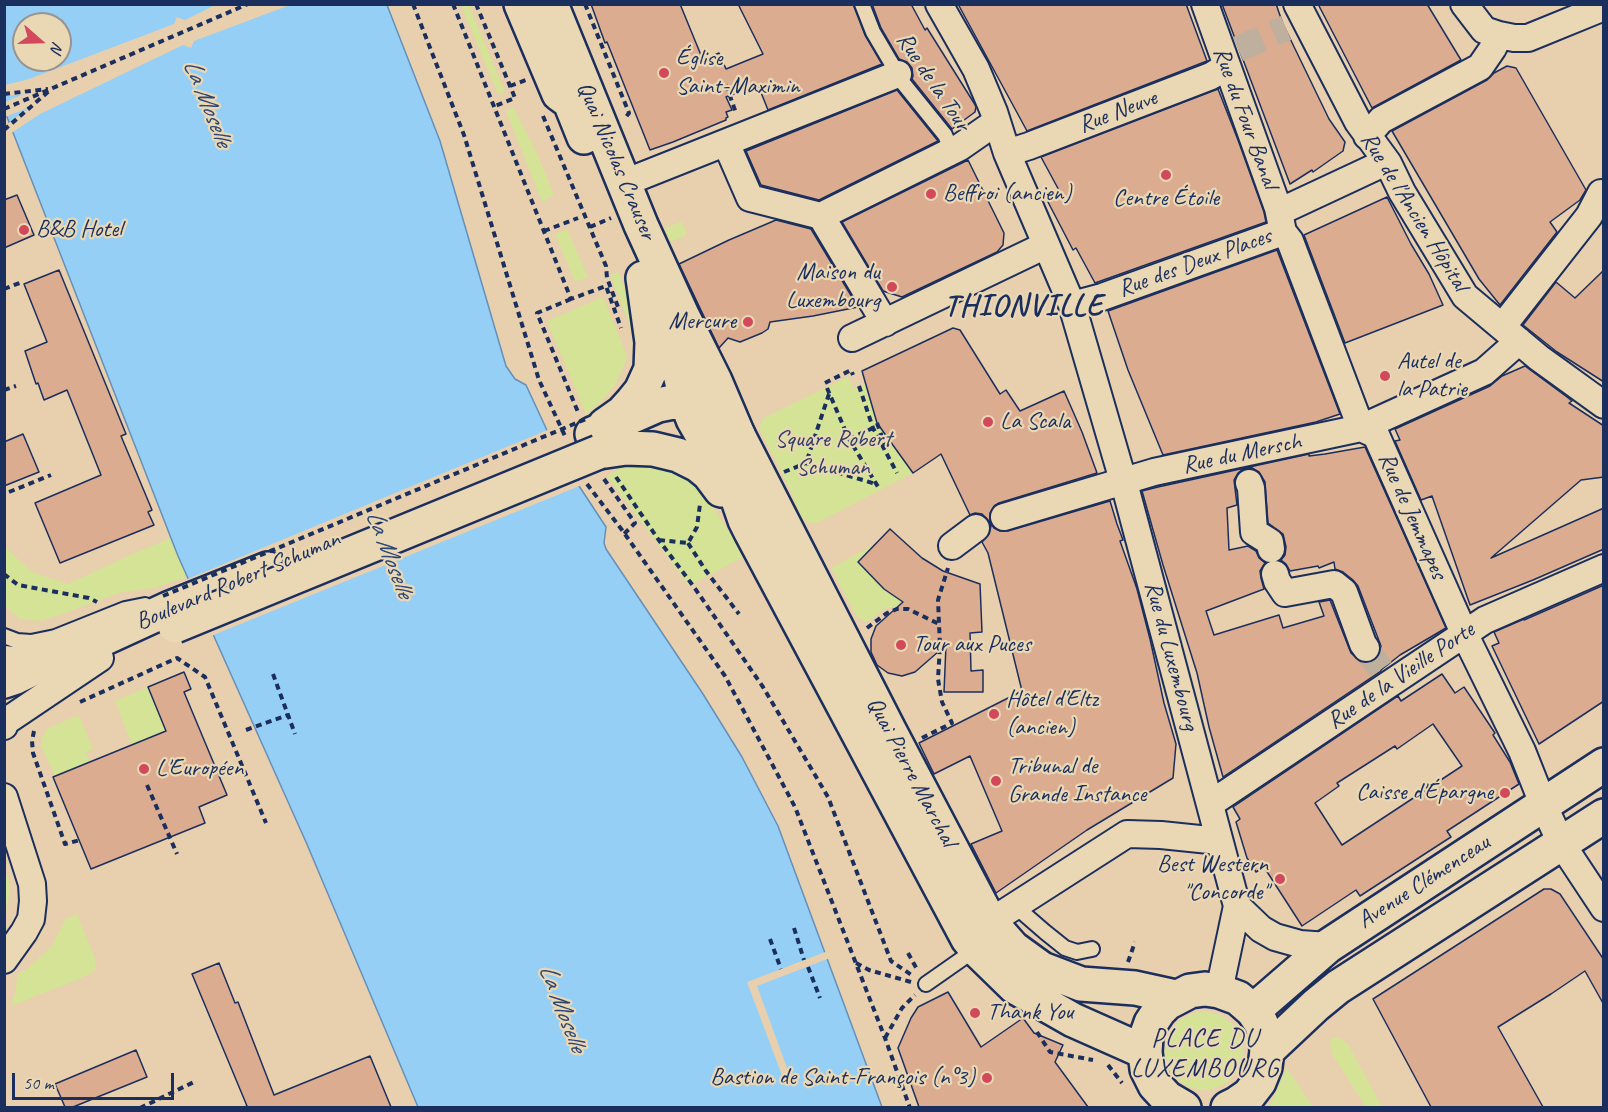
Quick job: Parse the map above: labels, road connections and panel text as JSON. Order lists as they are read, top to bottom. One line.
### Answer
{"streets":{"main road":["Quai Nicolas Crauser","Boulevard Robert Schuman","Quai Pierre Marchal","Avenue Clémenceau"],"street":["Rue Neuve","Rue du Four Banal","Rue de l'Ancien Hôpital","Rue des Deux Places","Rue du Mersch","Rue de Jemmapes","Rue du Luxembourg","Rue de la Vieille Porte"],"lane":["Rue de la Tour"]},"crossings":[["Rue Neuve","Rue du Four Banal"],["Rue Neuve","Rue du Luxembourg"],["Rue du Four Banal","Rue des Deux Places"],["Rue du Four Banal","Rue de Jemmapes"],["Quai Nicolas Crauser","Quai Pierre Marchal"],["Rue de l'Ancien Hôpital","Rue des Deux Places"],["Rue de l'Ancien Hôpital","Rue du Mersch"],["Rue des Deux Places","Rue de Jemmapes"],["Rue des Deux Places","Rue du Luxembourg"],["Rue du Mersch","Rue de Jemmapes"],["Rue du Mersch","Rue du Luxembourg"],["Rue de Jemmapes","Rue de la Vieille Porte"],["Rue de Jemmapes","Avenue Clémenceau"],["Boulevard Robert Schuman","Quai Pierre Marchal"],["Rue du Luxembourg","Rue de la Vieille Porte"]],"districts":["THIONVILLE","PLACE DU LUXEMBOURG"],"water":["La Moselle"],"parks":["Square Robert Schuman"],"places":["Église Saint-Maximin","Centre Étoile","Beffroi (ancien)","B&B Hotel","Maison du Luxembourg","Mercure","Autel de la Patrie","La Scala","Tour aux Puces","Hôtel d'Eltz (ancien)","L'Européen","Tribunal de Grande Instance","Caisse d'Épargne","Best Western \"Concorde\"","Thank You","Bastion de Saint-François (n°3)"],"scale_bar":"50 m","north":"right"}
